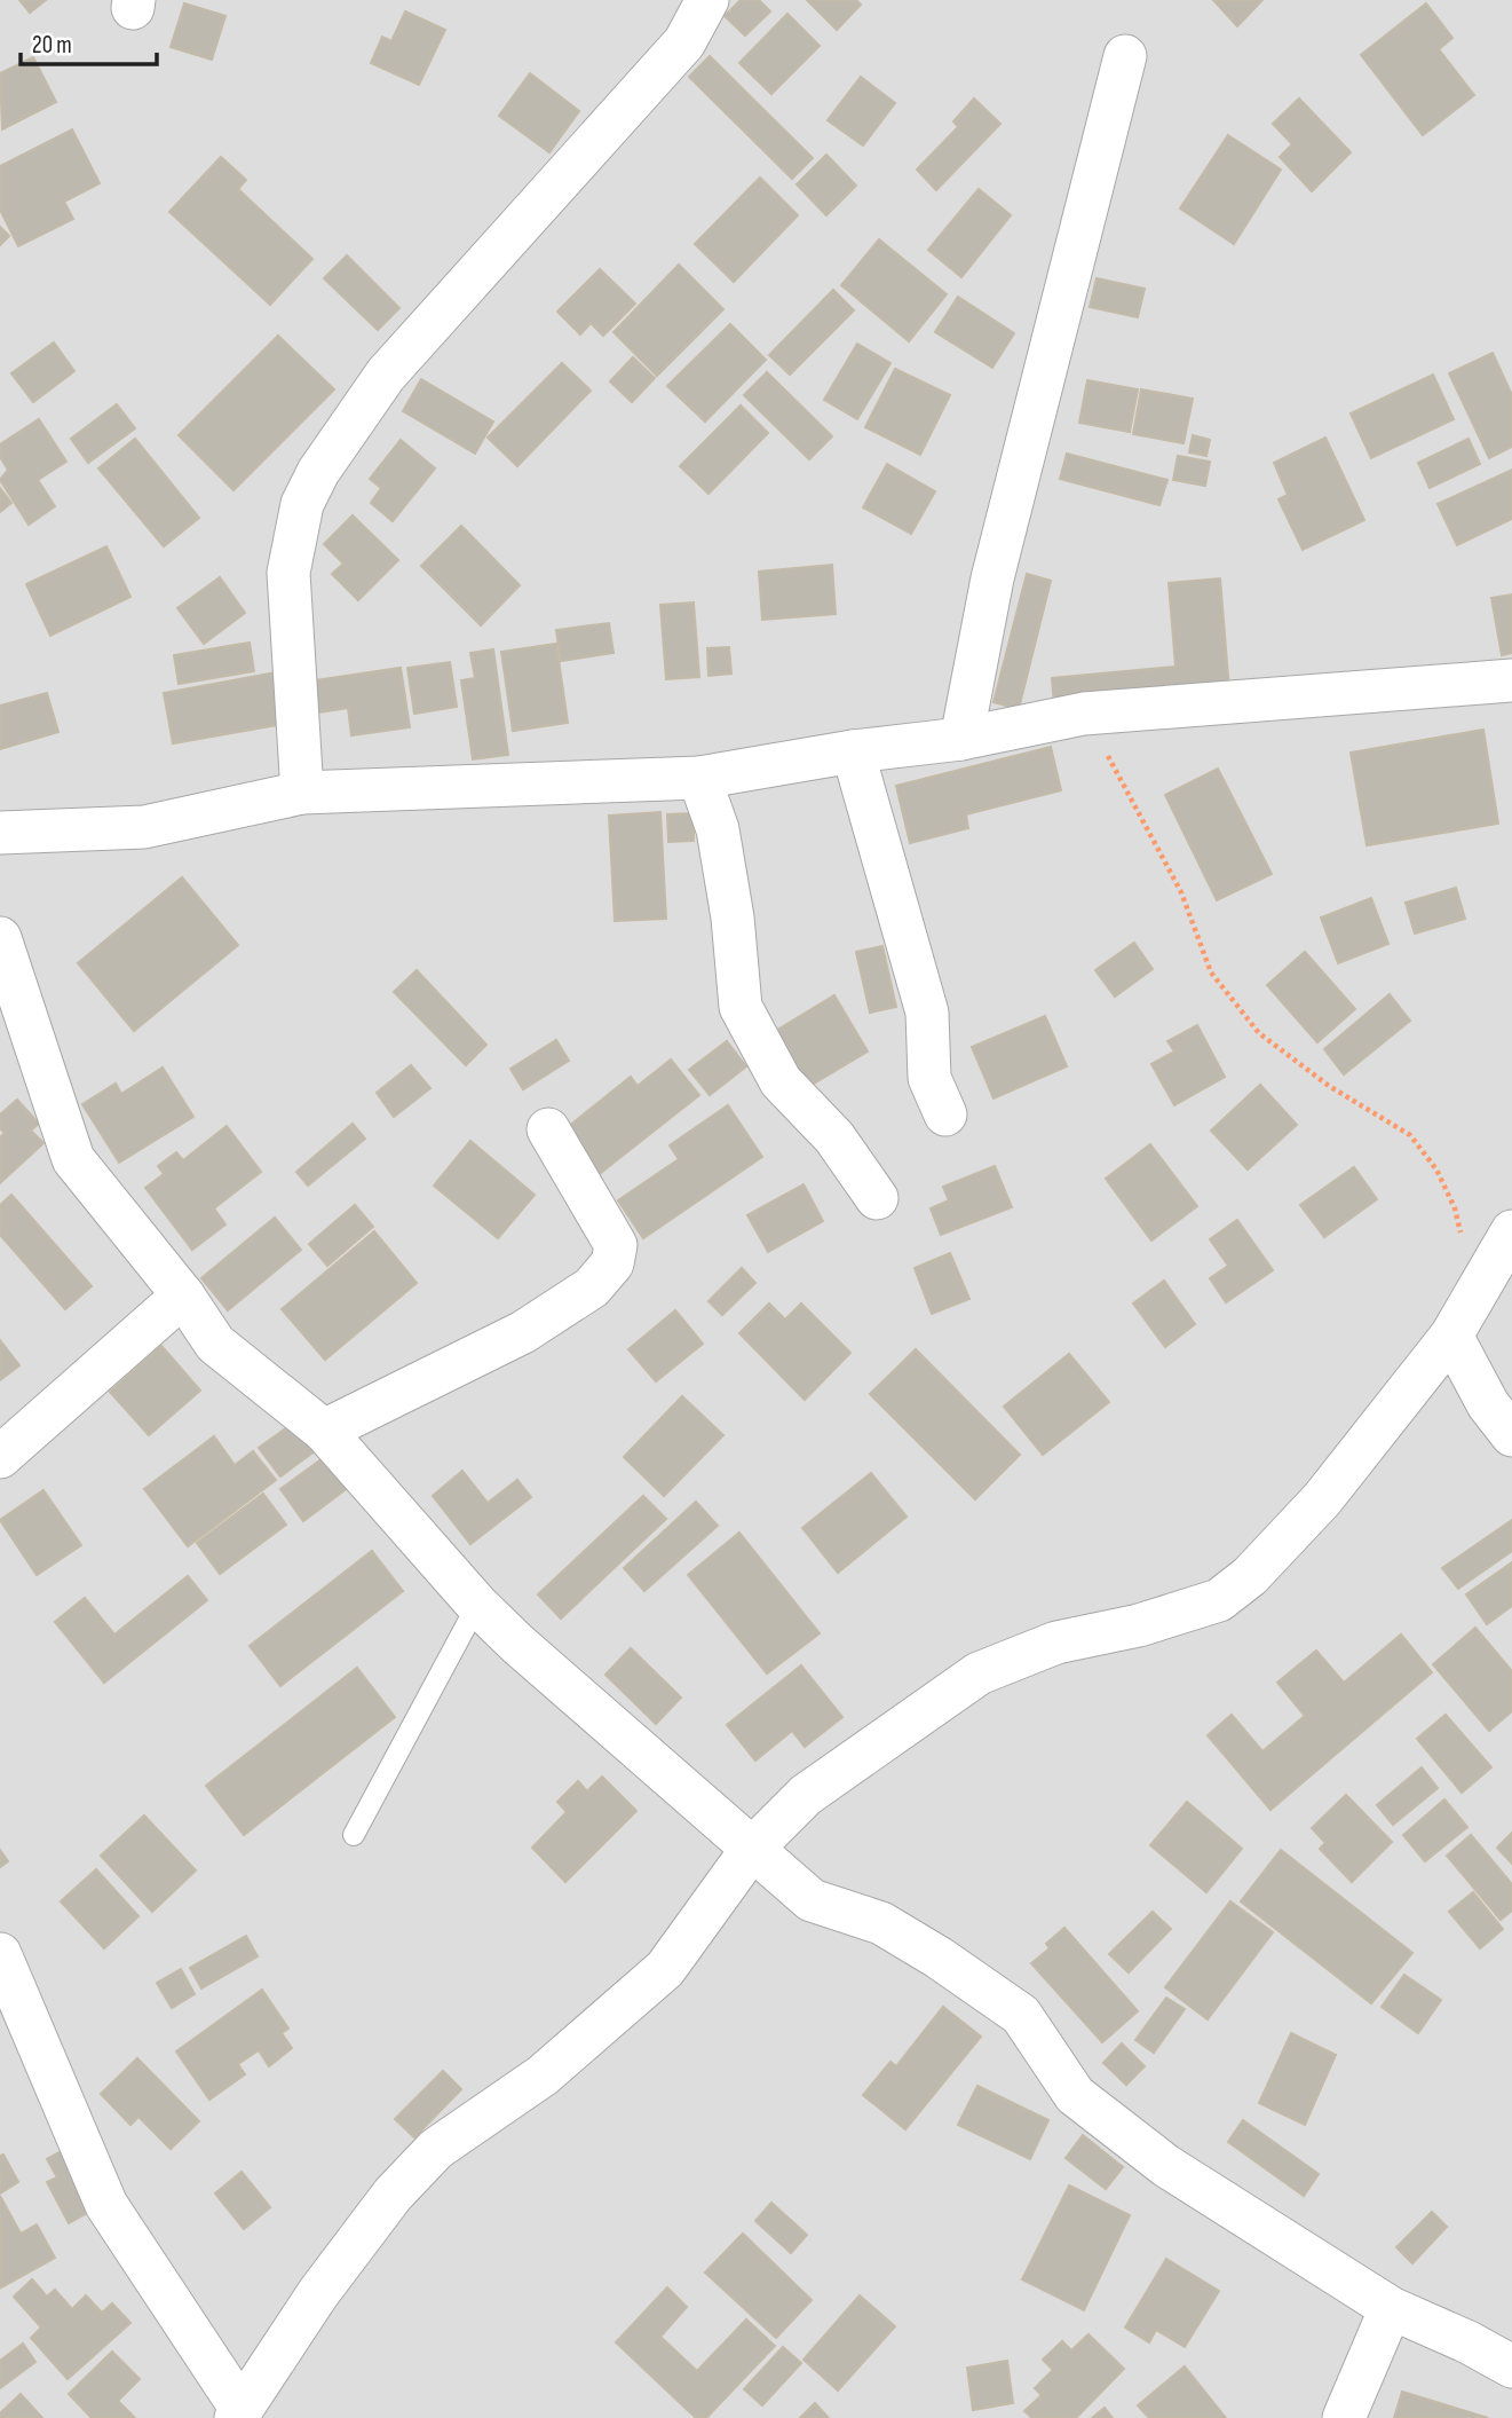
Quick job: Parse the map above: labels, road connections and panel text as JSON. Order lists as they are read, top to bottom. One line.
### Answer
{"scale_bar":"20 m"}
